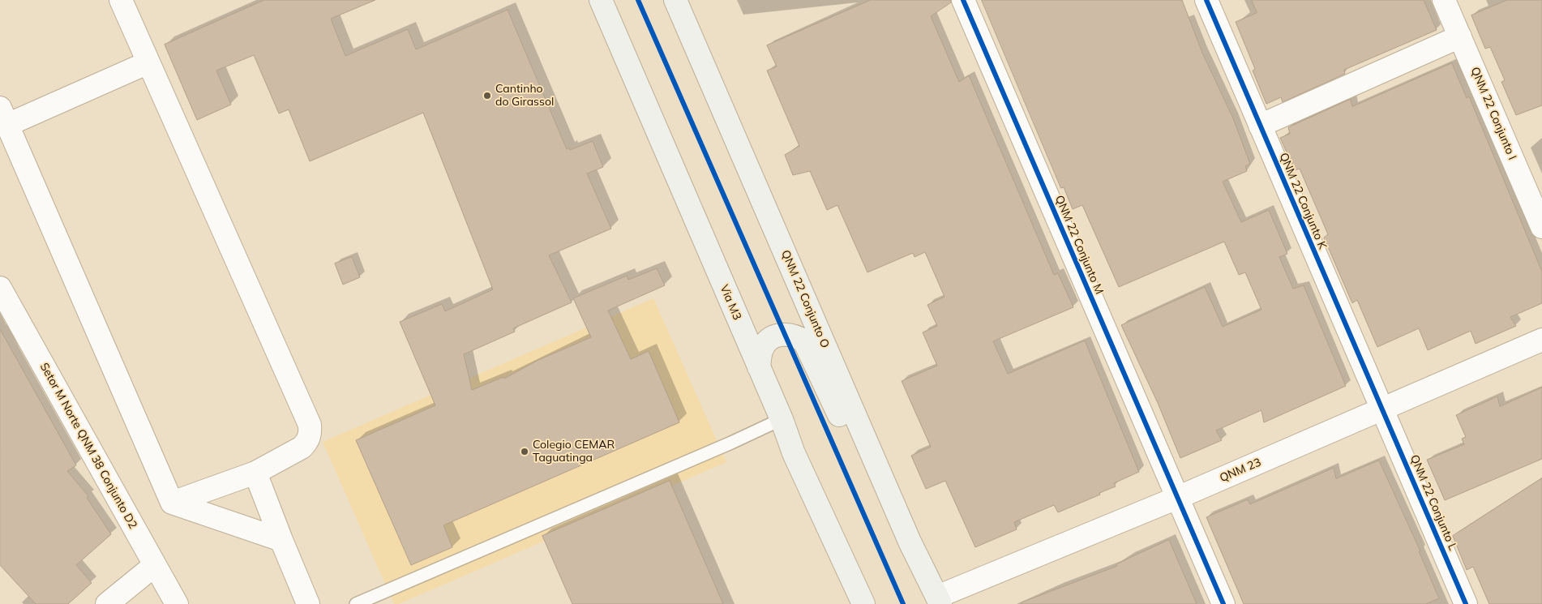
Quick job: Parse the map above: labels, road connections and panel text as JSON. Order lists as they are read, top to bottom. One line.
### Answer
{"streets":{"main road":["QNM 22 Conjunto O","Via M3"],"street":["QNM 22 Conjunto I","QNM 22 Conjunto K","QNM 22 Conjunto M","Setor M Norte QNM 38 Conjunto D2","QNM 23","QNM 22 Conjunto L"]},"crossings":[["QNM 22 Conjunto K","QNM 23"],["QNM 22 Conjunto K","QNM 22 Conjunto L"],["QNM 22 Conjunto M","QNM 23"],["QNM 22 Conjunto O","QNM 23"],["QNM 23","QNM 22 Conjunto L"]],"places":["Cantinho do Girassol","Colegio CEMAR Taguatinga"]}
